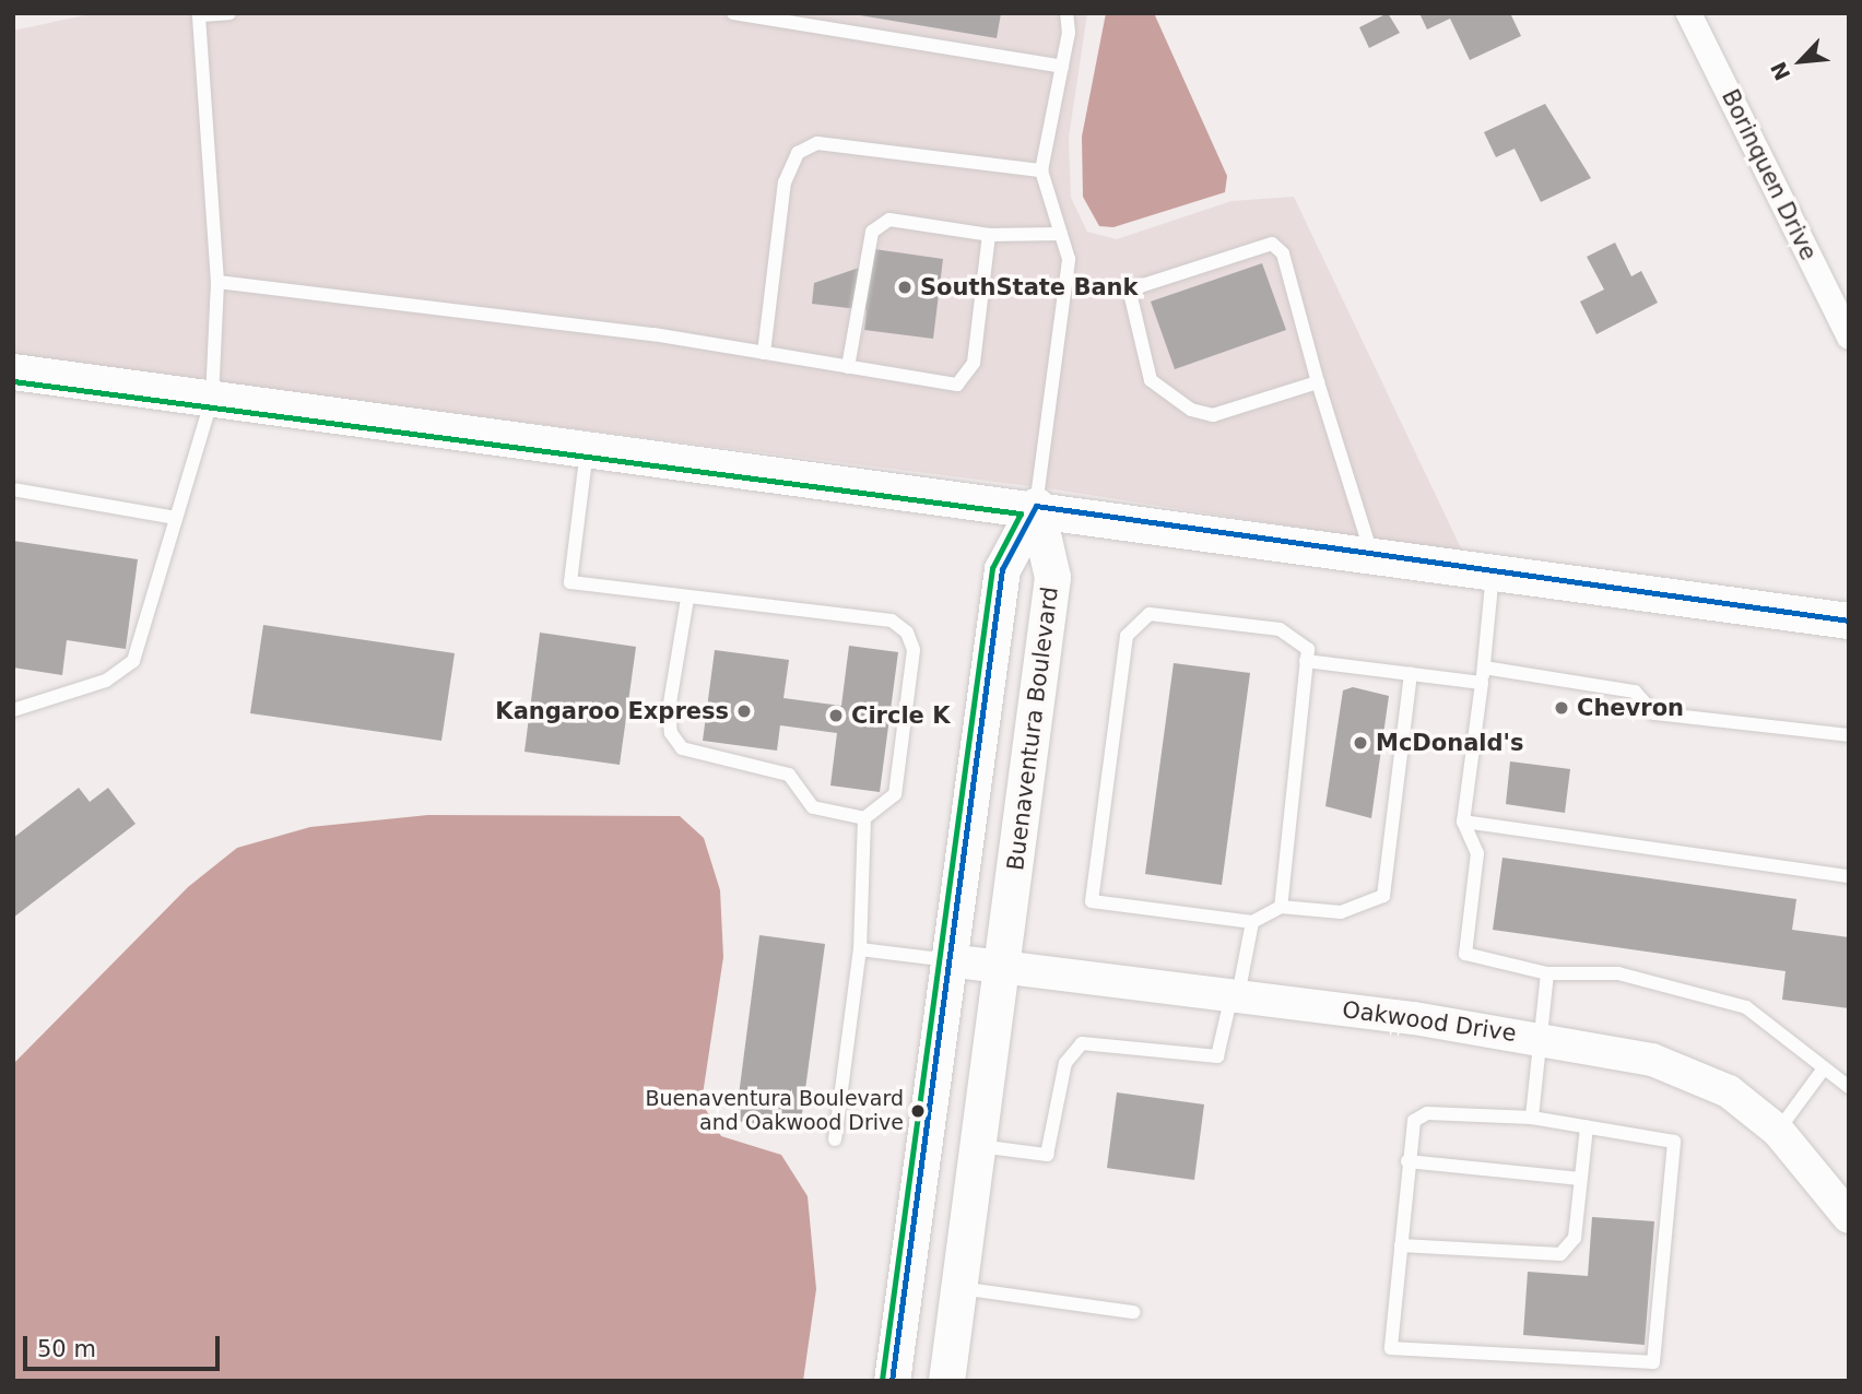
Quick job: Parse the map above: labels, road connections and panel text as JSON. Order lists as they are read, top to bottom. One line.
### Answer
{"streets":{"main road":["Buenaventura Boulevard"],"street":["Borinquen Drive","Oakwood Drive"]},"crossings":[["Buenaventura Boulevard","Oakwood Drive"]],"places":["SouthState Bank","Chevron","Kangaroo Express","Circle K","McDonald's","Buenaventura Boulevard and Oakwood Drive"],"scale_bar":"50 m","north":"bottom left"}
